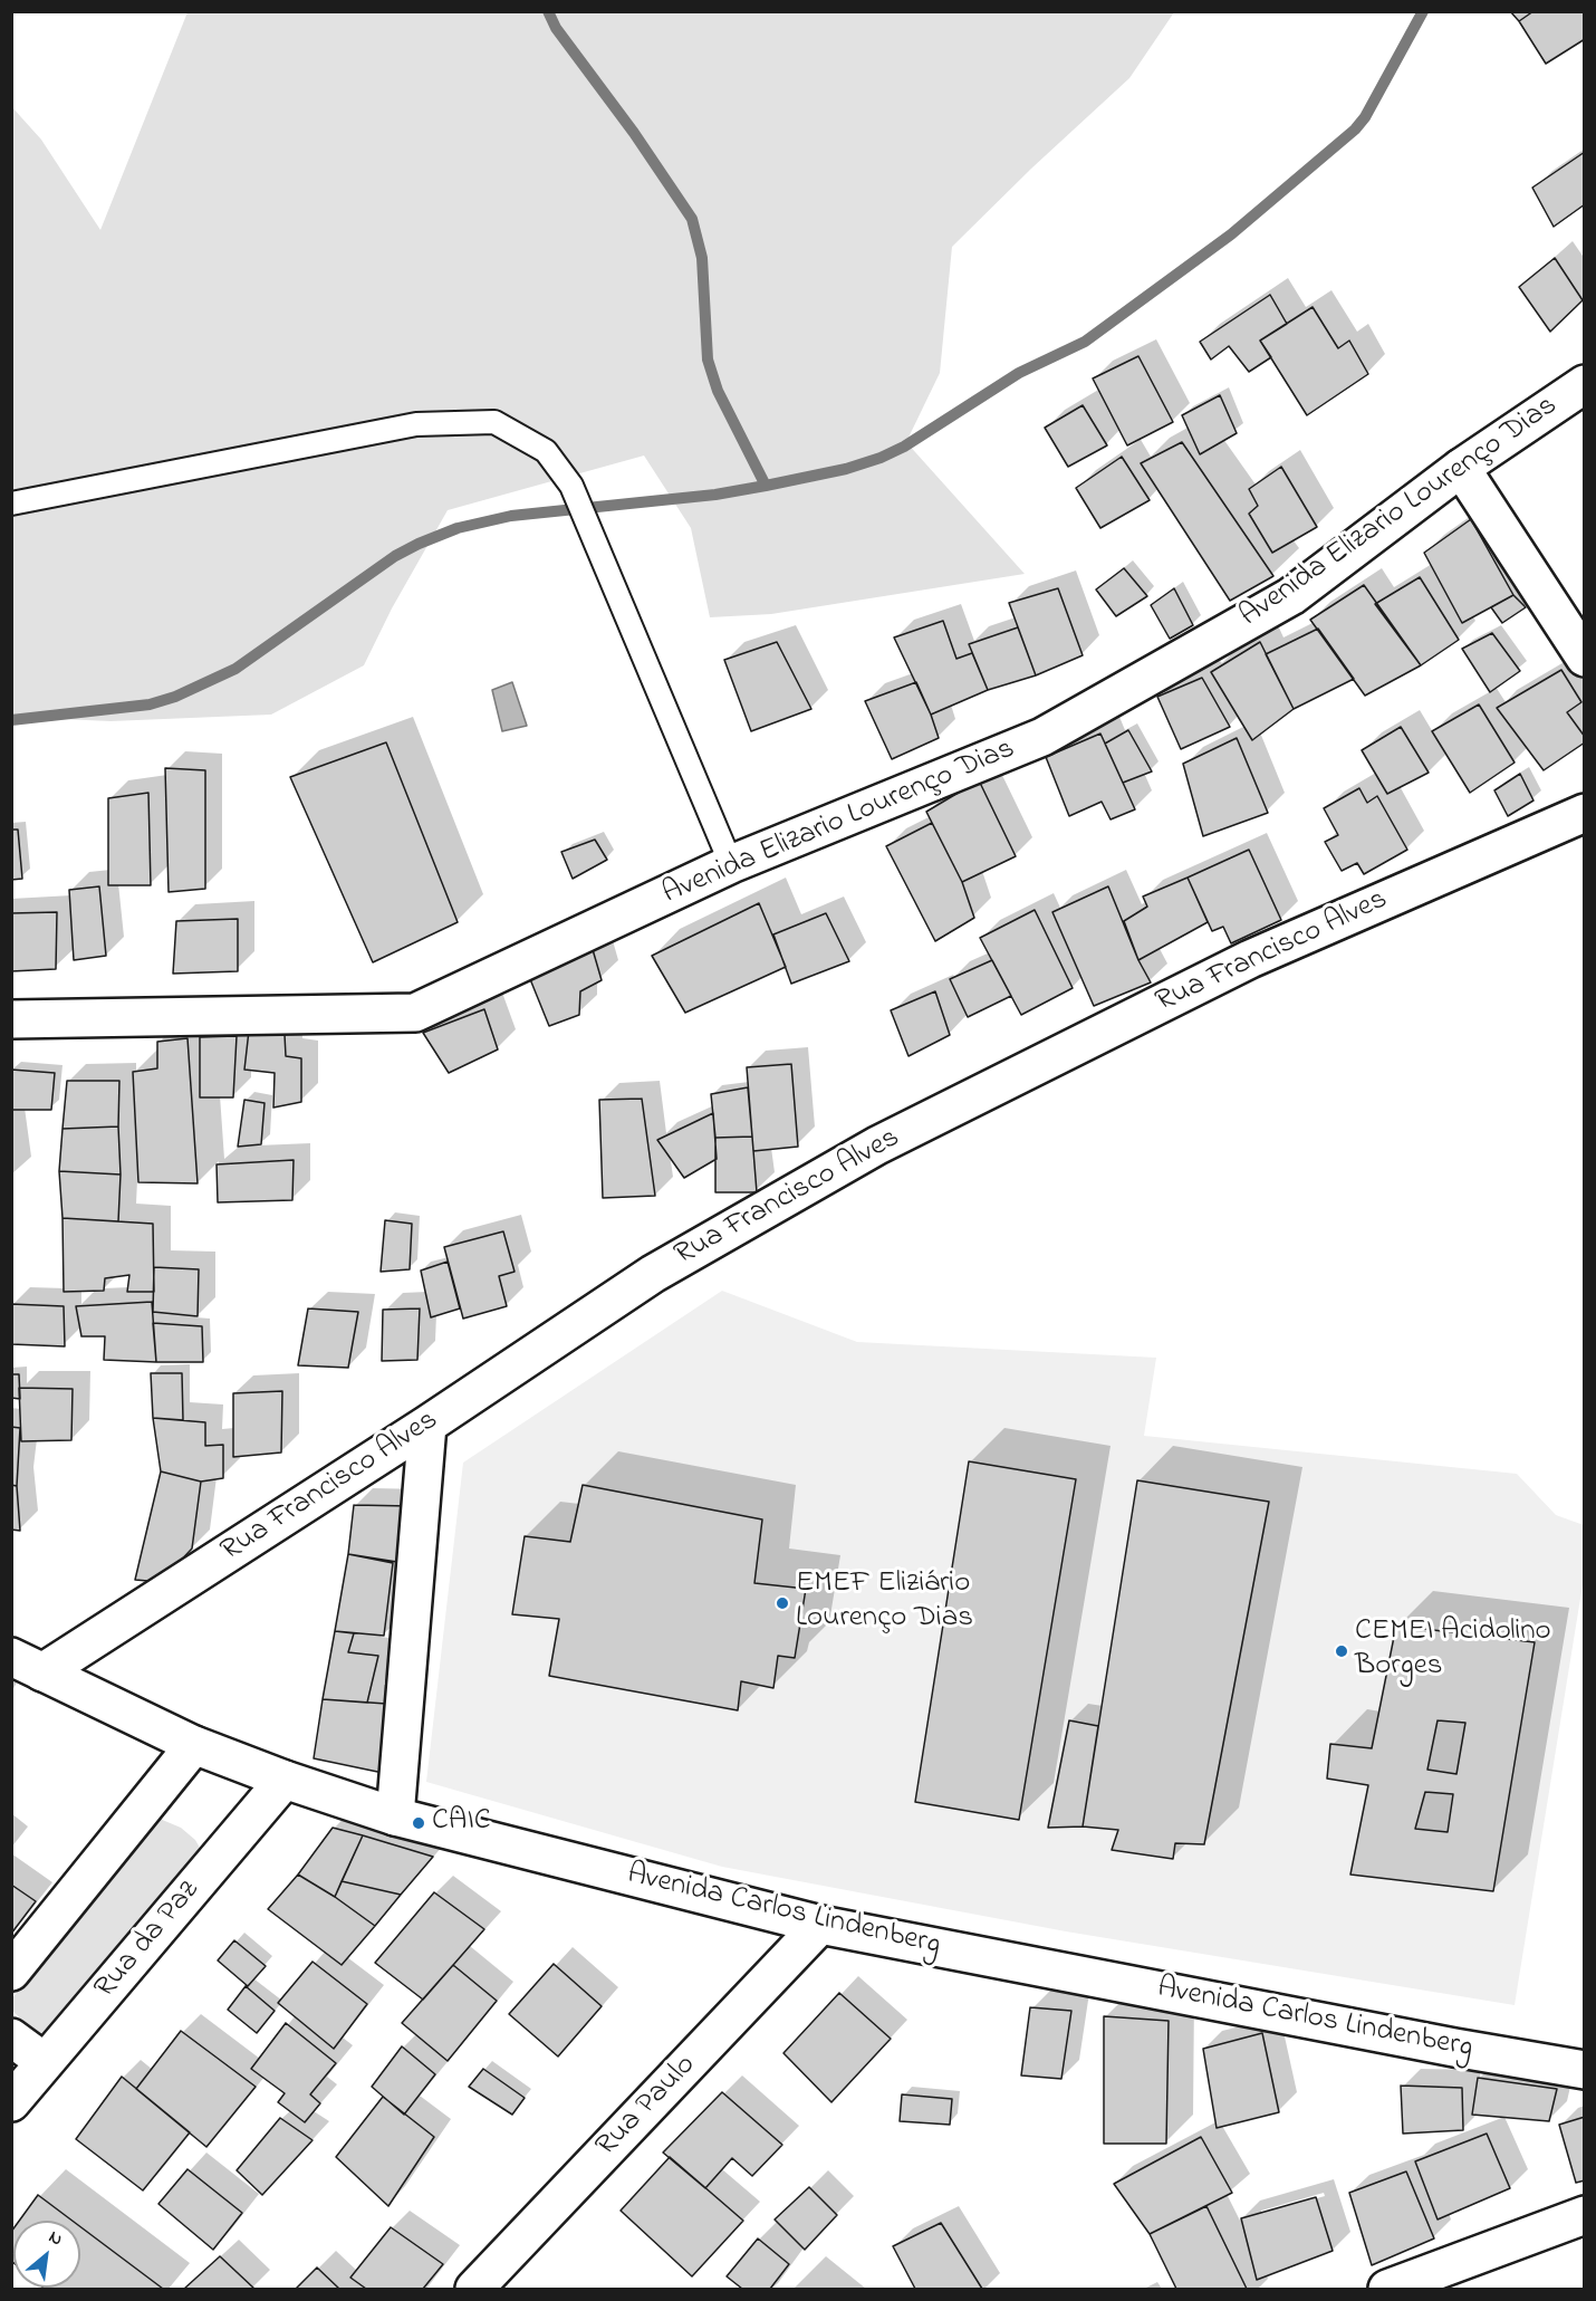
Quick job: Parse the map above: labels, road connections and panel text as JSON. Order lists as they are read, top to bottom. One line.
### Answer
{"streets":{"street":["Avenida Elizario Lourenço Dias","Rua Francisco Alves","Avenida Carlos Lindenberg","Rua da Paz","Rua Paulo"]},"crossings":[["Rua Francisco Alves","Avenida Carlos Lindenberg"],["Avenida Carlos Lindenberg","Rua da Paz"],["Avenida Carlos Lindenberg","Rua Paulo"]],"places":["EMEF Eliziário Lourenço Dias","CEMEI Acidolino Borges","CAIC"],"north":"top right"}
